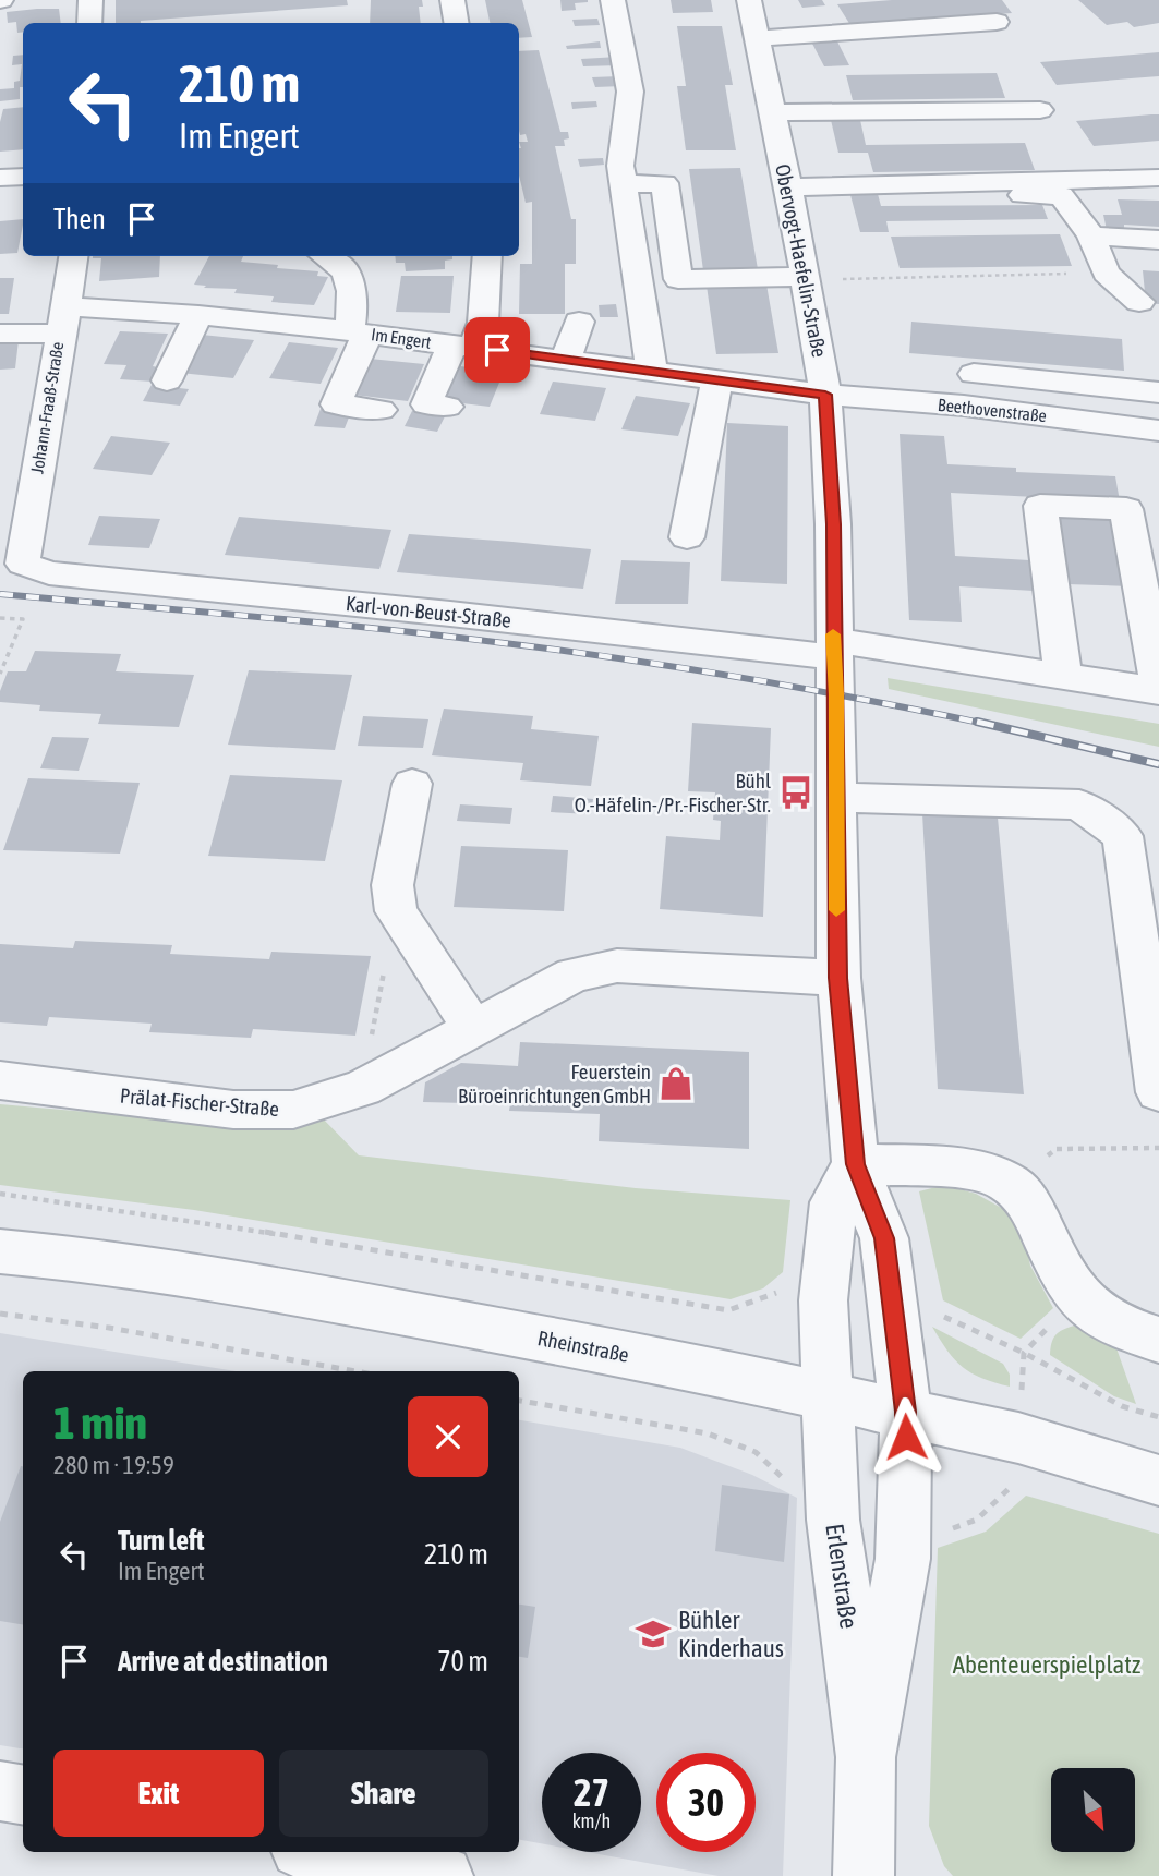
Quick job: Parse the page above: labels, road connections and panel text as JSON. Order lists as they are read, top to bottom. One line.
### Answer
{"streets":{"street":["Obervogt-Haefelin-Straße","Im Engert","Johann-Fraaß-Straße","Beethovenstraße","Karl-von-Beust-Straße","Prälat-Fischer-Straße","Rheinstraße","Erlenstraße"]},"crossings":[["Obervogt-Haefelin-Straße","Im Engert"],["Obervogt-Haefelin-Straße","Beethovenstraße"],["Obervogt-Haefelin-Straße","Karl-von-Beust-Straße"],["Obervogt-Haefelin-Straße","Prälat-Fischer-Straße"],["Obervogt-Haefelin-Straße","Rheinstraße"],["Obervogt-Haefelin-Straße","Erlenstraße"],["Im Engert","Johann-Fraaß-Straße"],["Im Engert","Beethovenstraße"],["Johann-Fraaß-Straße","Karl-von-Beust-Straße"],["Rheinstraße","Erlenstraße"]],"parks":["Abenteuerspielplatz"],"places":{"bus stop":["Bühl O.-Häfelin-/Pr.-Fischer-Str."],"shop":["Feuerstein Büroeinrichtungen GmbH"],"school or university":["Bühler Kinderhaus"]},"north":"bottom right","page":{"turn":["210 m","Im Engert"],"then":"Then","heading":["1 min","280 m · 19:59"],"list":[{"name":"Turn left","note":"Im Engert","value":"210 m"},{"name":"Arrive at destination","value":"70 m"}],"buttons":["Exit","Share"],"speed":"27 km/h","limit":"30"}}
